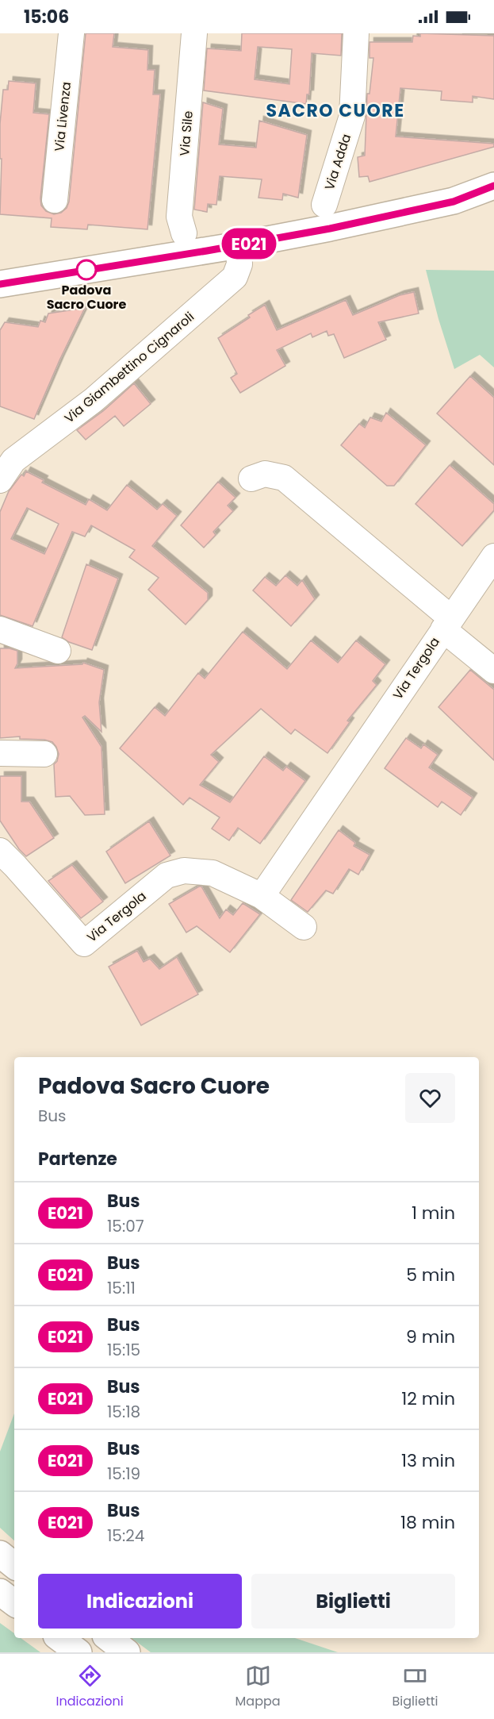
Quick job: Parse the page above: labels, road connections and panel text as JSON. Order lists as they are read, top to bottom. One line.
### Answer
{"streets":{"street":["Via Livenza","Via Sile","Via Adda","Via Giambettino Cignaroli","Via Tergola"]},"districts":["SACRO CUORE"],"places":["Padova Sacro Cuore"],"lines":["bus line E021"],"page":{"status":"15:06","on_map":"E021","heading":[["Padova Sacro Cuore","Bus"],"Partenze"],"list":[{"mark":"E021","name":"Bus","note":"15:07","value":"1 min"},{"mark":"E021","name":"Bus","note":"15:11","value":"5 min"},{"mark":"E021","name":"Bus","note":"15:15","value":"9 min"},{"mark":"E021","name":"Bus","note":"15:18","value":"12 min"},{"mark":"E021","name":"Bus","note":"15:19","value":"13 min"},{"mark":"E021","name":"Bus","note":"15:24","value":"18 min"}],"buttons":["Indicazioni","Biglietti"],"tabs":["Indicazioni","Mappa","Biglietti"]}}
